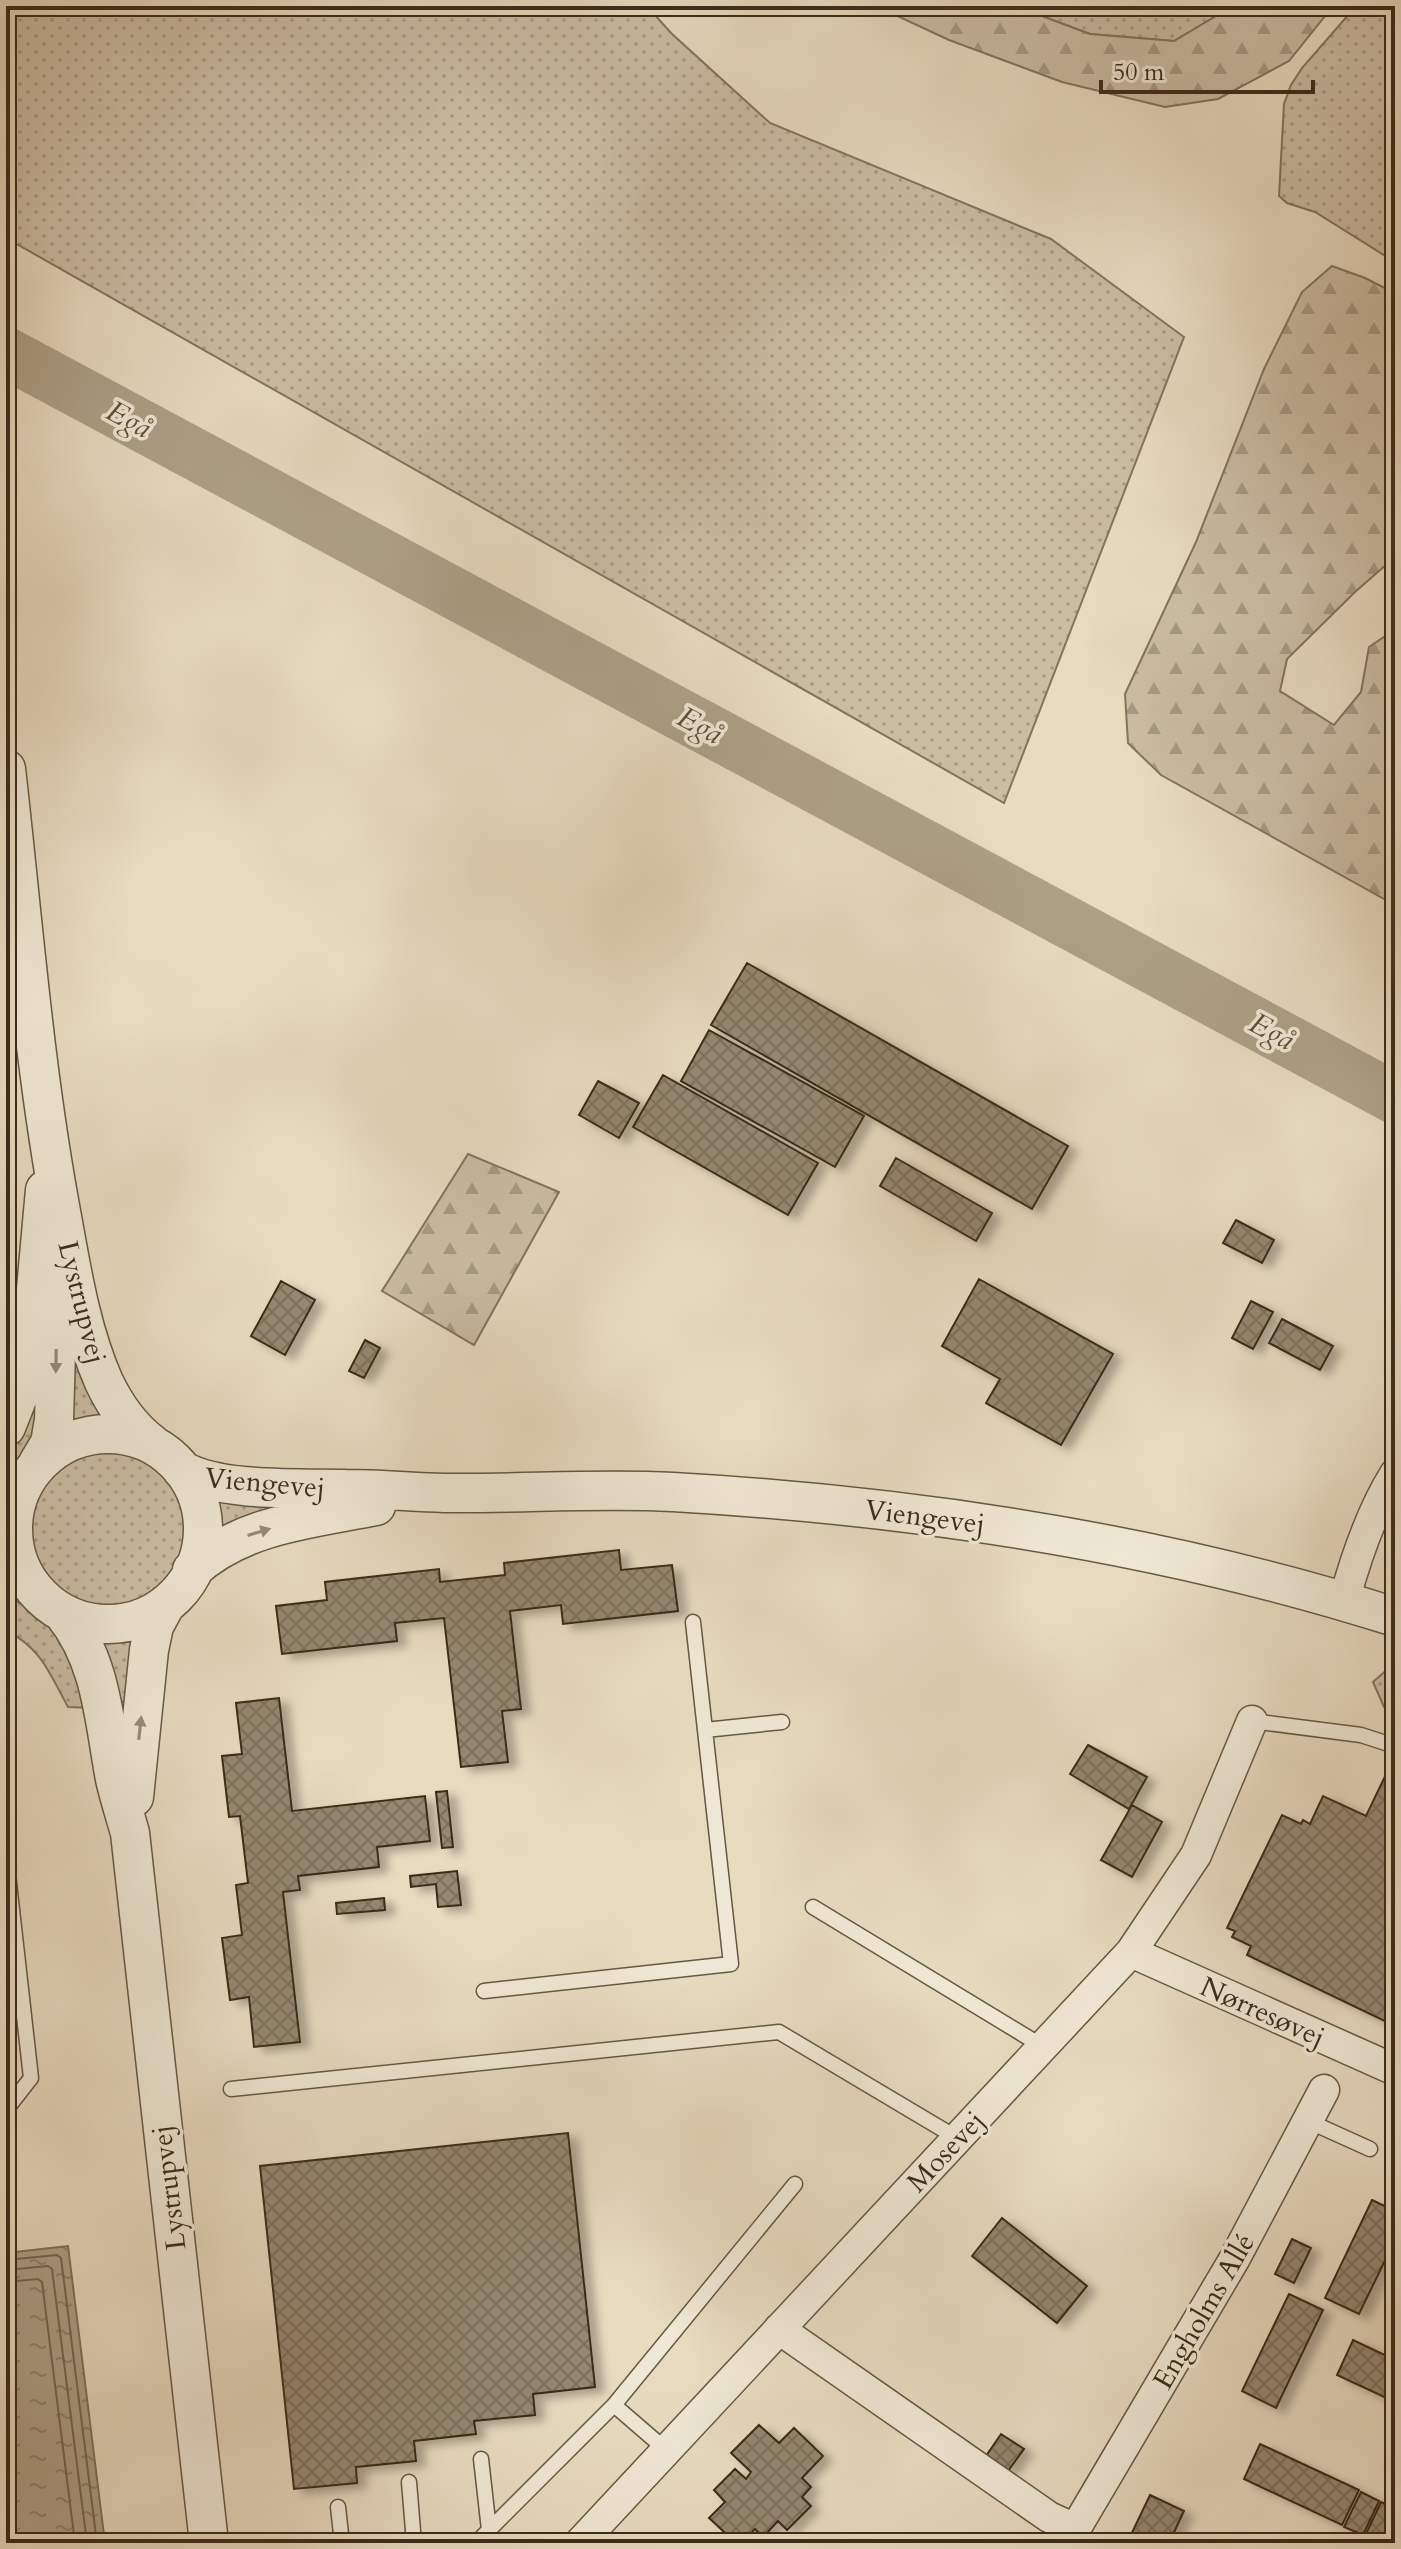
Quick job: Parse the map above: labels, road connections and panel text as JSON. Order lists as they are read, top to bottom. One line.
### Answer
{"streets":{"street":["Lystrupvej","Viengevej","Nørresøvej","Mosevej","Engholms Allé"]},"crossings":[["Lystrupvej","Viengevej"],["Nørresøvej","Mosevej"],["Mosevej","Engholms Allé"]],"water":["Egå"],"scale_bar":"50 m"}
